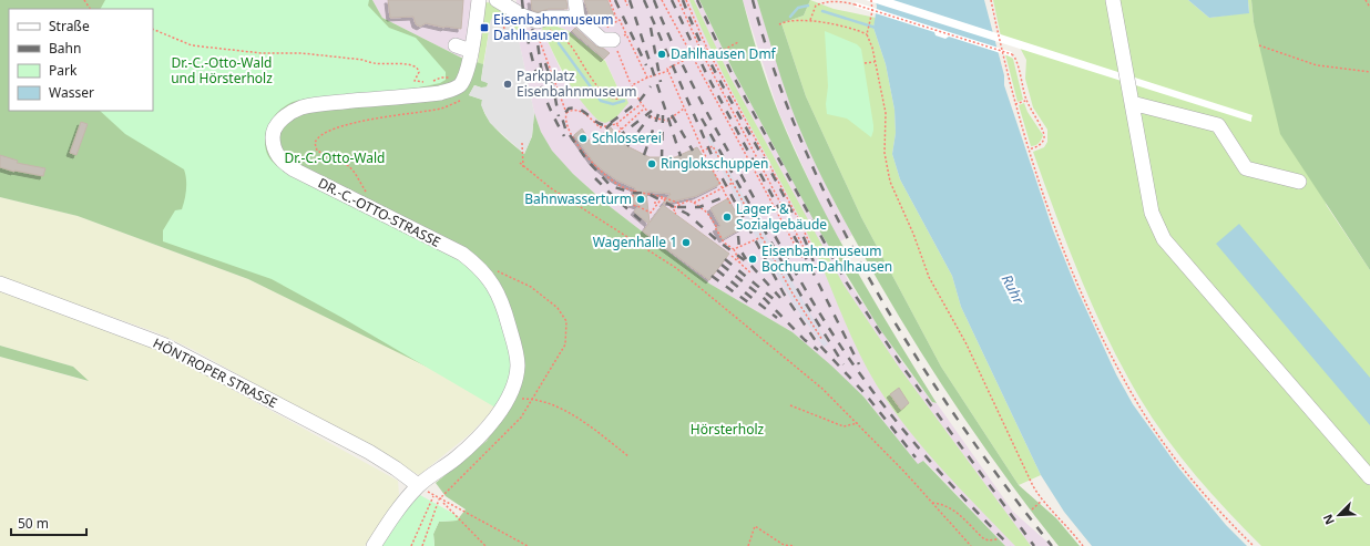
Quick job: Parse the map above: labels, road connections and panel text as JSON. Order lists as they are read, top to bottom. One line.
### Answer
{"streets":{"street":["DR.-C.-OTTO-STRASSE","HÖNTROPER STRASSE"]},"crossings":[["DR.-C.-OTTO-STRASSE","HÖNTROPER STRASSE"]],"water":["Ruhr"],"parks":["Dr.-C.-Otto-Wald und Hörsterholz","Dr.-C.-Otto-Wald","Hörsterholz"],"places":{"transit":["Eisenbahnmuseum Dahlhausen"],"other":["Dahlhausen Dmf","Parkplatz Eisenbahnmuseum","Schlosserei","Ringlokschuppen","Bahnwasserturm","Lager- & Sozialgebäude","Wagenhalle 1","Eisenbahnmuseum Bochum-Dahlhausen"]},"legend":["Straße","Bahn","Park","Wasser"],"scale_bar":"50 m","north":"bottom left"}
